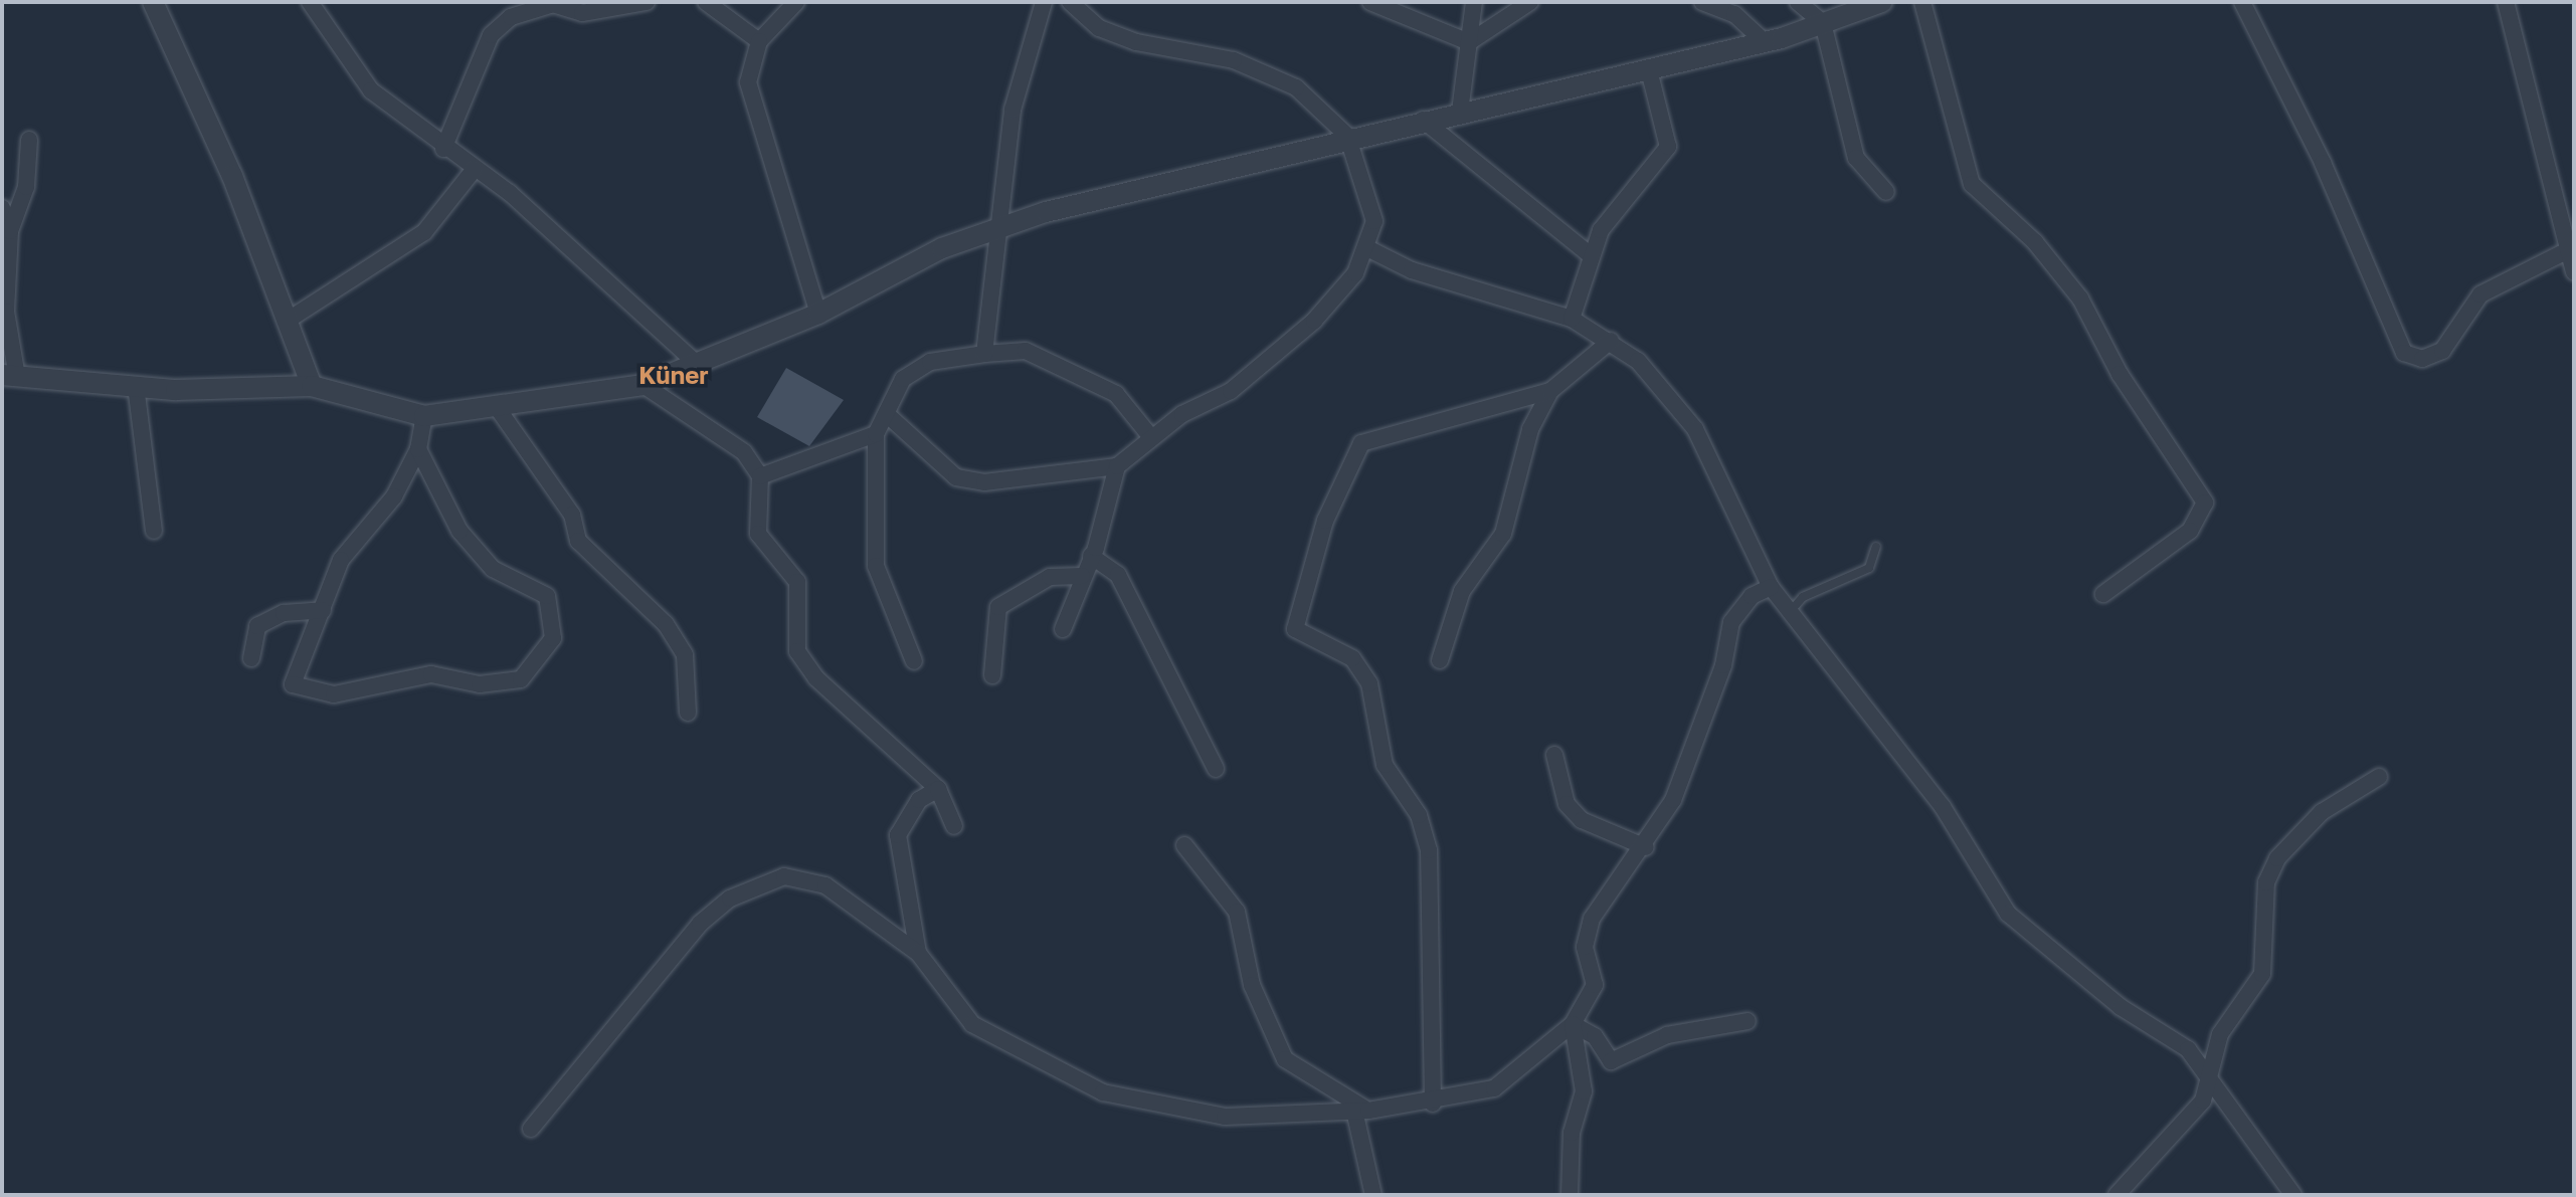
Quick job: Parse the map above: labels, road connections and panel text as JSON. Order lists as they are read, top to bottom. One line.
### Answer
{"districts":["Küner"]}
